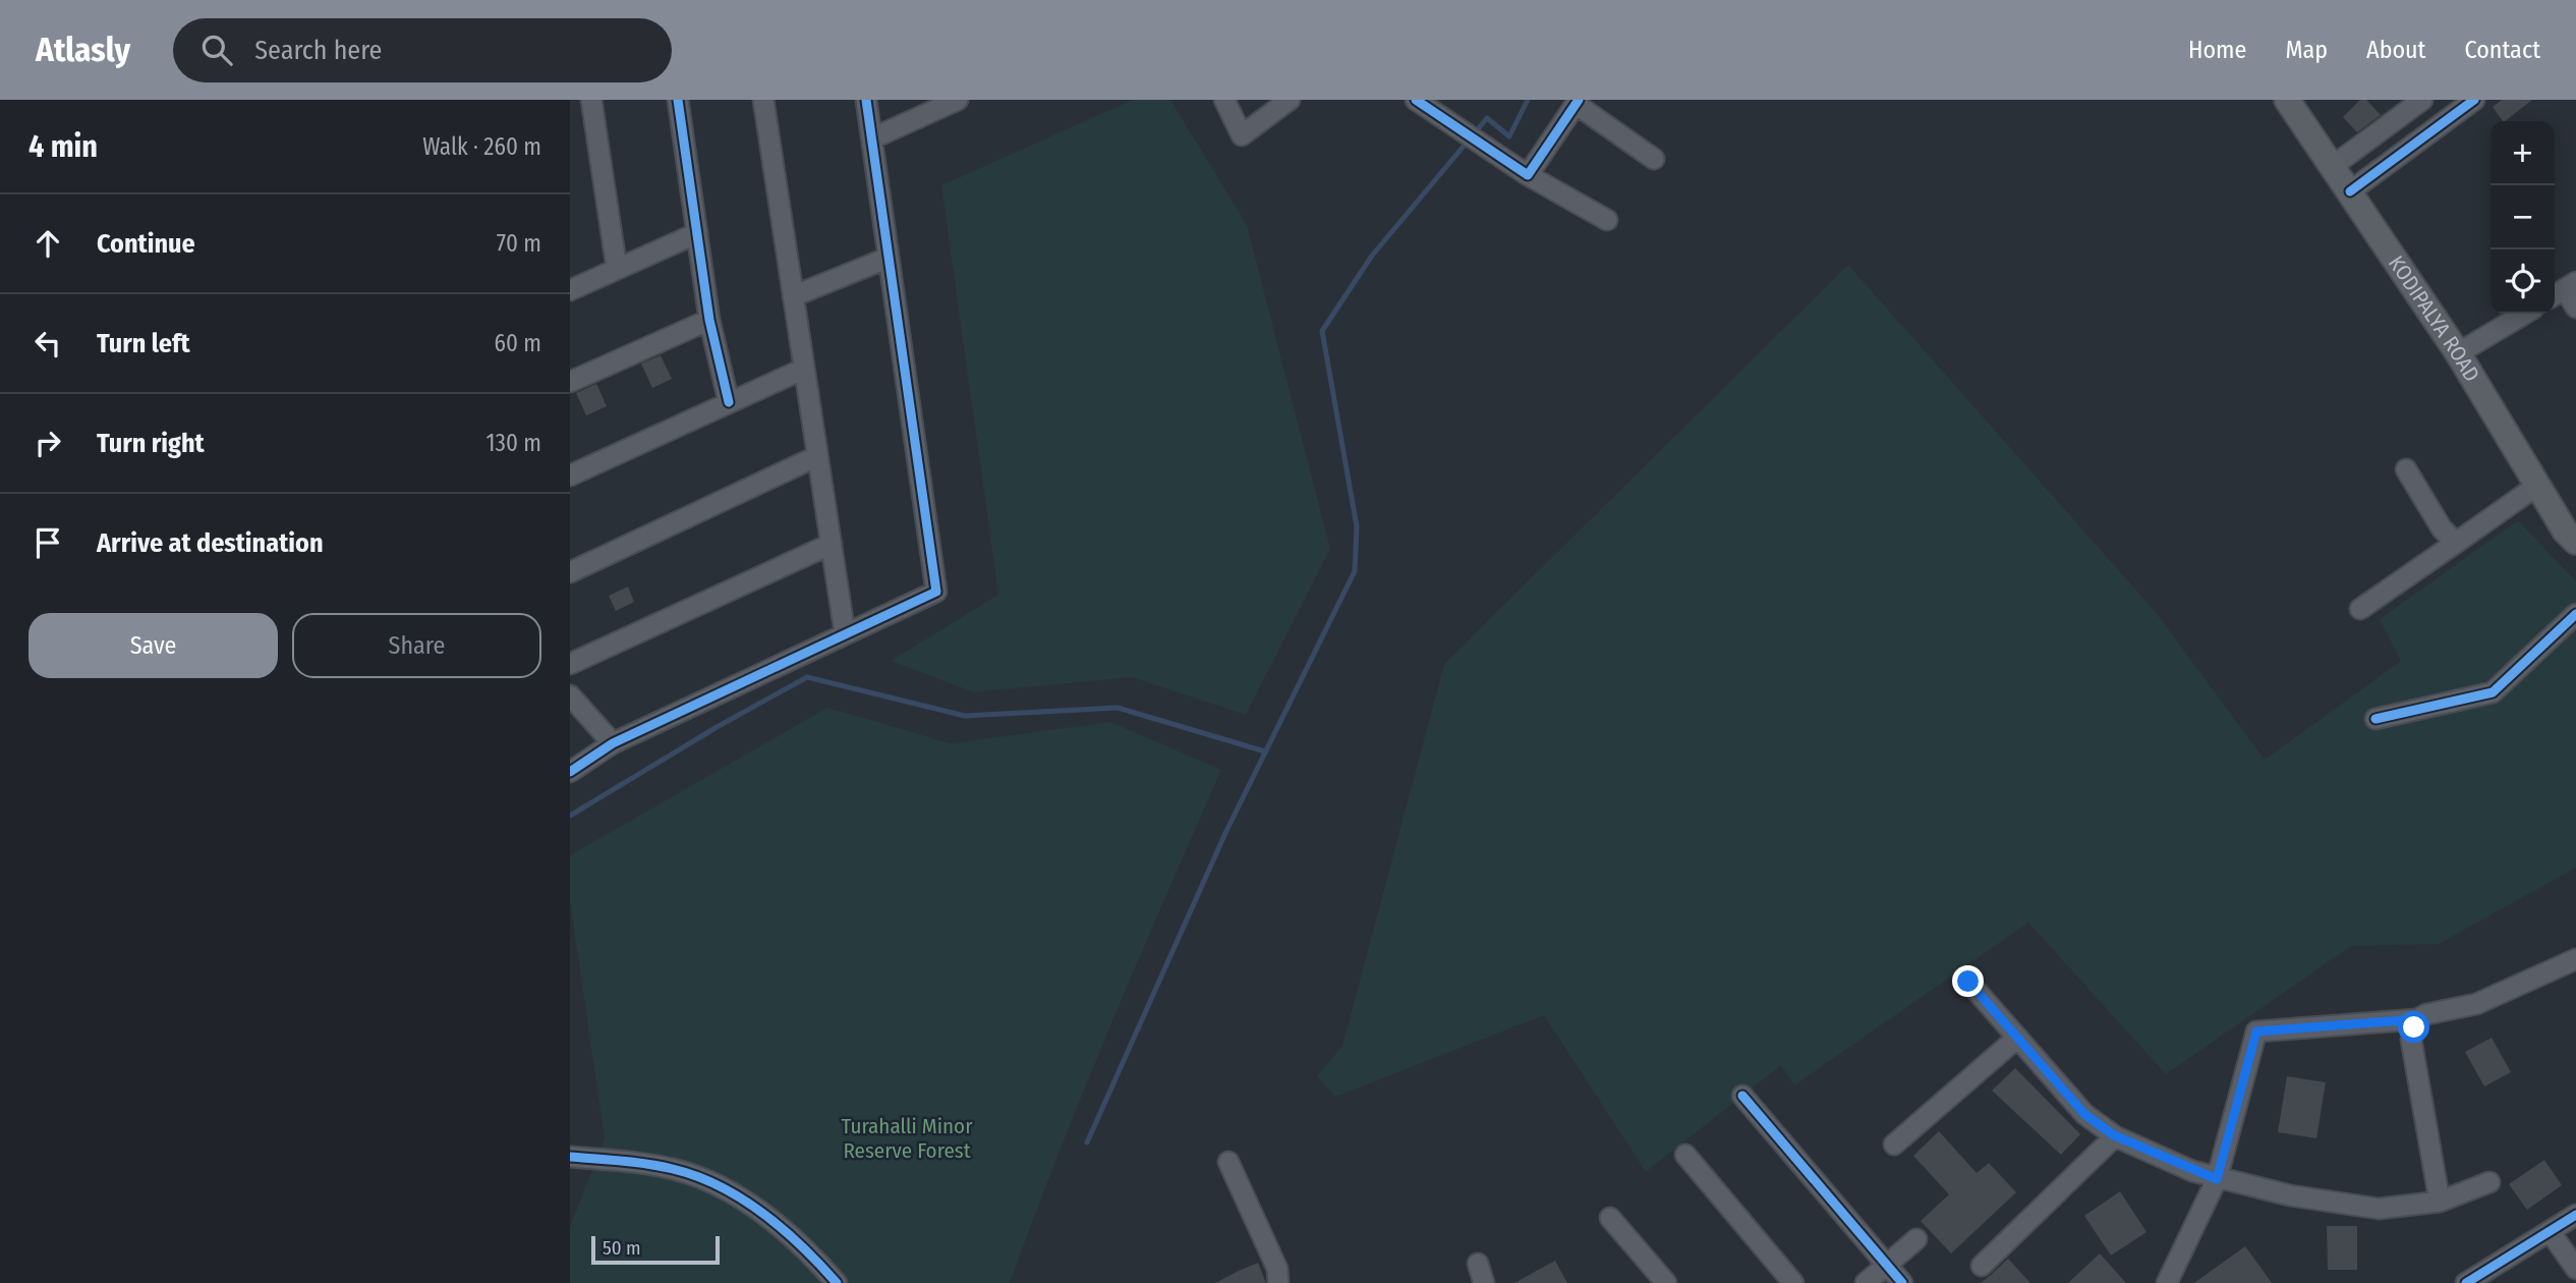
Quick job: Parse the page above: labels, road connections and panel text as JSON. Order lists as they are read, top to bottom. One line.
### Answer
{"streets":{"main road":["KODIPALYA ROAD"]},"parks":["Turahalli Minor Reserve Forest"],"scale_bar":"50 m","page":{"header":"Atlasly","search":"Search here","nav":["Home","Map","About","Contact"],"heading":["4 min","Walk · 260 m"],"map_buttons":["+","−"],"list":[["Continue","70 m"],["Turn left","60 m"],["Turn right","130 m"],"Arrive at destination"],"buttons":["Save","Share"],"scale":"50 m"}}
